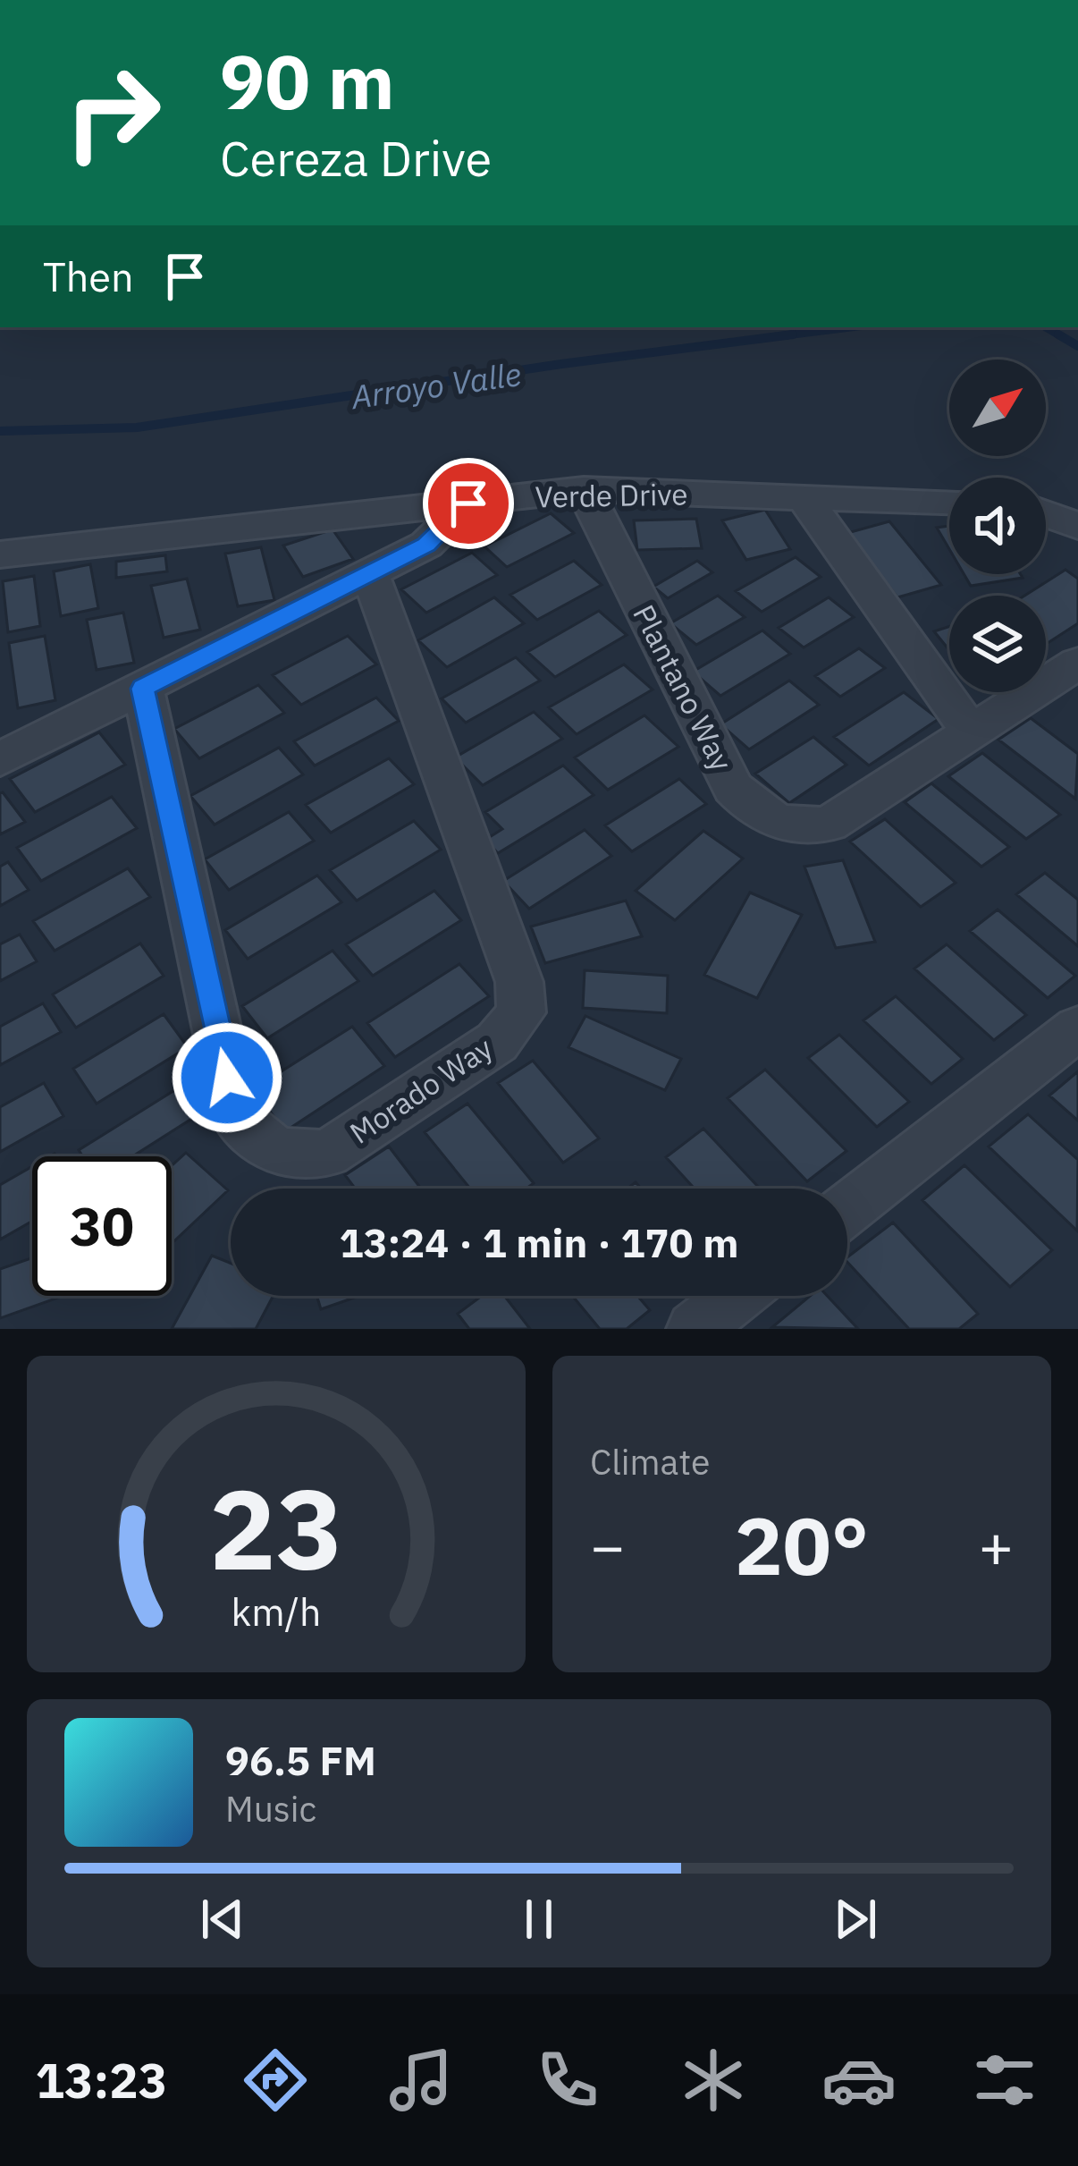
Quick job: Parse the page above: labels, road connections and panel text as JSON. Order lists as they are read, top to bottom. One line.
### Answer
{"streets":{"street":["Verde Drive","Plantano Way","Morado Way"]},"crossings":[["Verde Drive","Plantano Way"]],"water":["Arroyo Valle"],"north":"top right","page":{"turn":["90 m","Cereza Drive"],"then":"Then","limit":"30","trip":"13:24 · 1 min · 170 m","tile":"Climate","heat":["−","20°","+"],"song":["96.5 FM","Music"],"tabs":"13:23","gauge":["23","km/h"]}}
